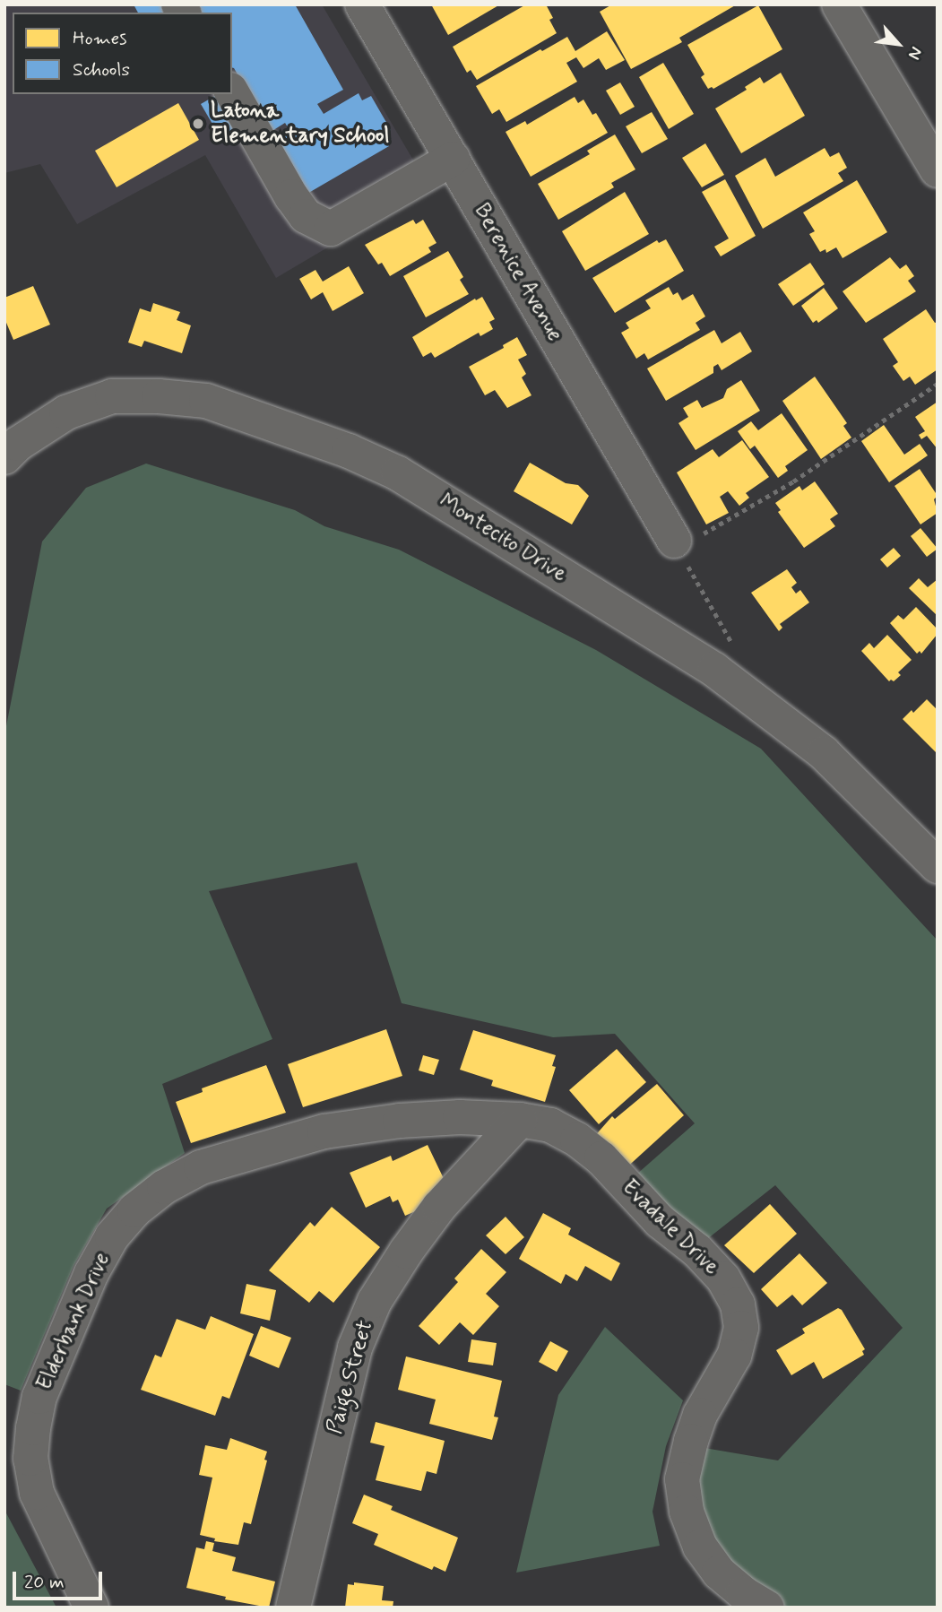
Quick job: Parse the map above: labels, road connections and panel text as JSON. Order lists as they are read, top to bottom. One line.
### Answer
{"streets":{"street":["Berenice Avenue","Montecito Drive","Evadale Drive","Elderbank Drive","Paige Street"]},"crossings":[["Evadale Drive","Elderbank Drive"],["Evadale Drive","Paige Street"],["Elderbank Drive","Paige Street"]],"places":["Latona Elementary School"],"legend":["Homes","Schools"],"scale_bar":"20 m","north":"bottom right"}
